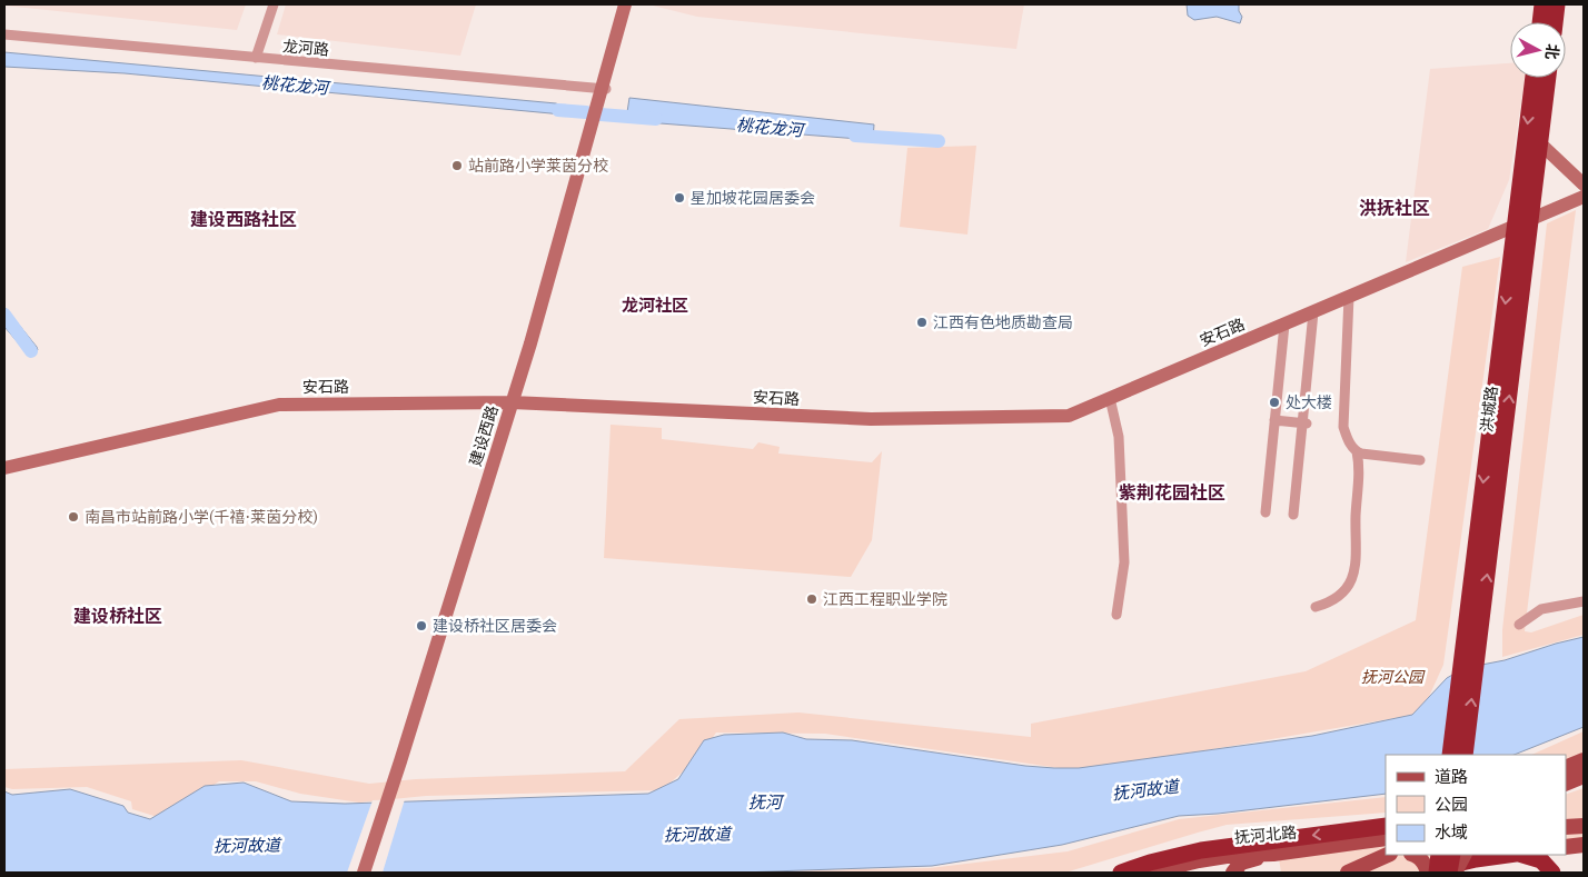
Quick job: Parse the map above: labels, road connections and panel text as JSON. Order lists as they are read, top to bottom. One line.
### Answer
{"streets":{"highway":["洪城路"],"main road":["抚河北路"],"street":["龙河路","安石路","建设西路"]},"crossings":[["龙河路","建设西路"],["安石路","洪城路"],["安石路","建设西路"]],"districts":["洪抚社区","建设西路社区","龙河社区","紫荆花园社区","建设桥社区"],"water":["桃花龙河","抚河故道","抚河"],"parks":["抚河公园"],"places":["站前路小学莱茵分校","星加坡花园居委会","江西有色地质勘查局","处大楼","南昌市站前路小学(千禧·莱茵分校)","江西工程职业学院","建设桥社区居委会"],"legend":["道路","公园","水域"],"north":"right"}
